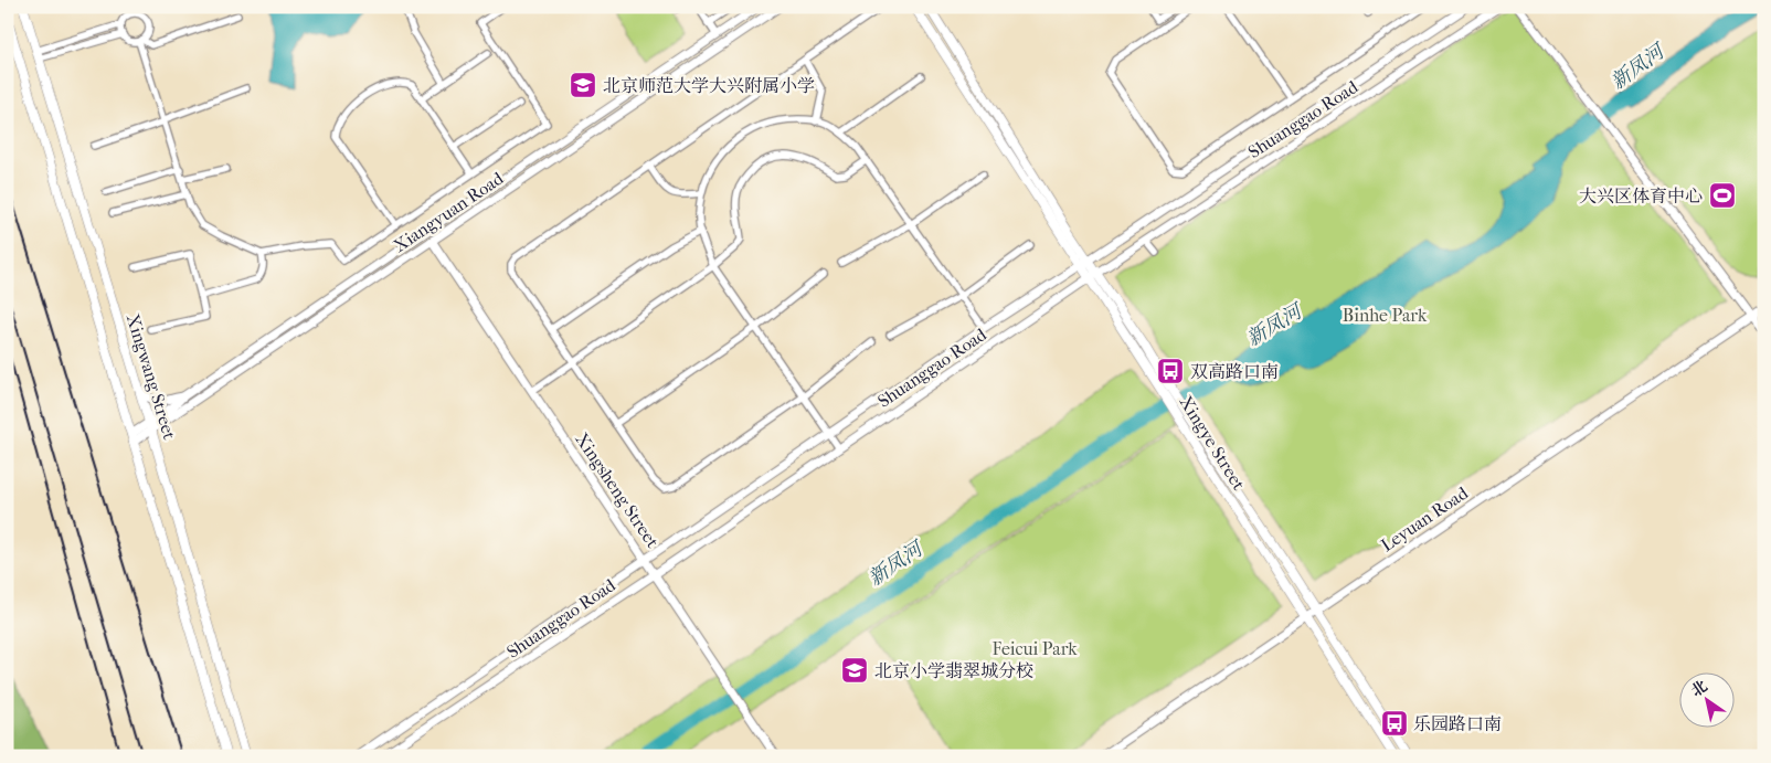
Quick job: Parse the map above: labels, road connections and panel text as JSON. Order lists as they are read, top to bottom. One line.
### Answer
{"streets":{"main road":["Xingwang Street","Xingye Street"],"street":["Shuanggao Road","Xiangyuan Road","Xingsheng Street","Leyuan Road"]},"crossings":[["Shuanggao Road","Xingye Street"],["Shuanggao Road","Xingsheng Street"],["Xiangyuan Road","Xingwang Street"],["Xiangyuan Road","Xingsheng Street"],["Xingye Street","Leyuan Road"]],"water":["新凤河"],"parks":["Binhe Park","Feicui Park"],"places":{"school or university":["北京师范大学大兴附属小学","北京小学翡翠城分校"],"sports":["大兴区体育中心"],"bus stop":["双高路口南","乐园路口南"]},"north":"top left"}
